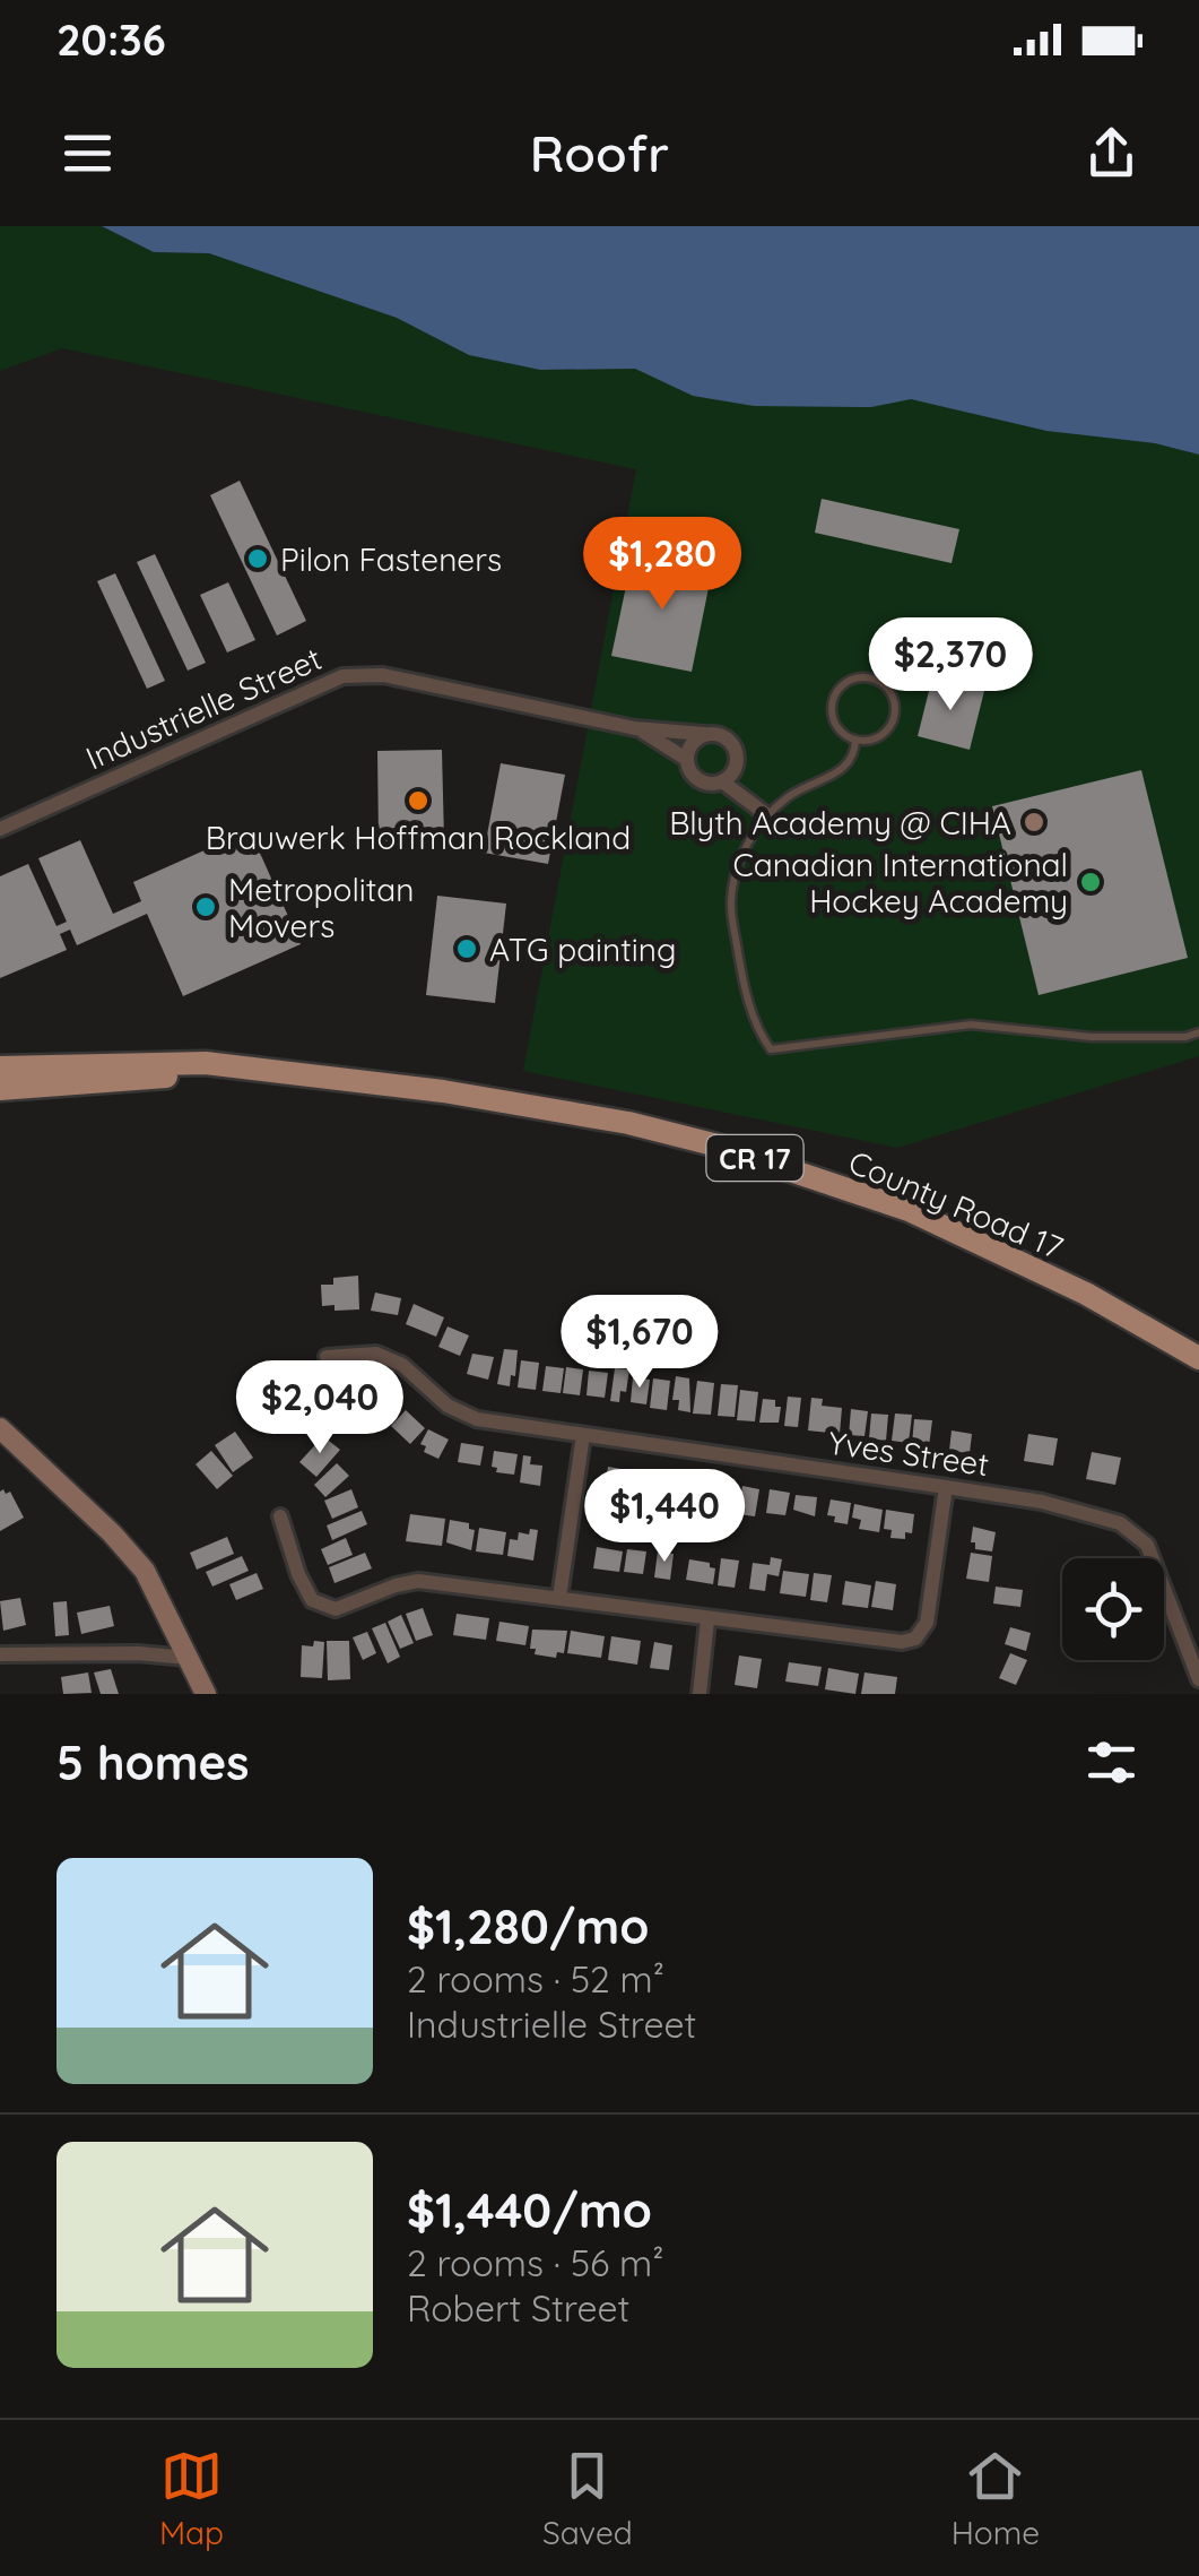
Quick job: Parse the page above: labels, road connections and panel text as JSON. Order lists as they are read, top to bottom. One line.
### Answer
{"streets":{"main road":["CR 17","County Road 17"],"street":["Industrielle Street","Yves Street"]},"places":["Pilon Fasteners","Brauwerk Hoffman Rockland","Blyth Academy @ CIHA","Canadian International Hockey Academy","Metropolitan Movers","ATG painting"],"page":{"status":"20:36","header":"Roofr","price":["$1,280","$2,370","$1,670","$2,040","$1,440"],"heading":"5 homes","list":[{"name":"$1,280/mo","note":"2 rooms · 52 m² · Industrielle Street"},{"name":"$1,440/mo","note":"2 rooms · 56 m² · Robert Street"}],"tabs":["Map","Saved","Home"]}}
